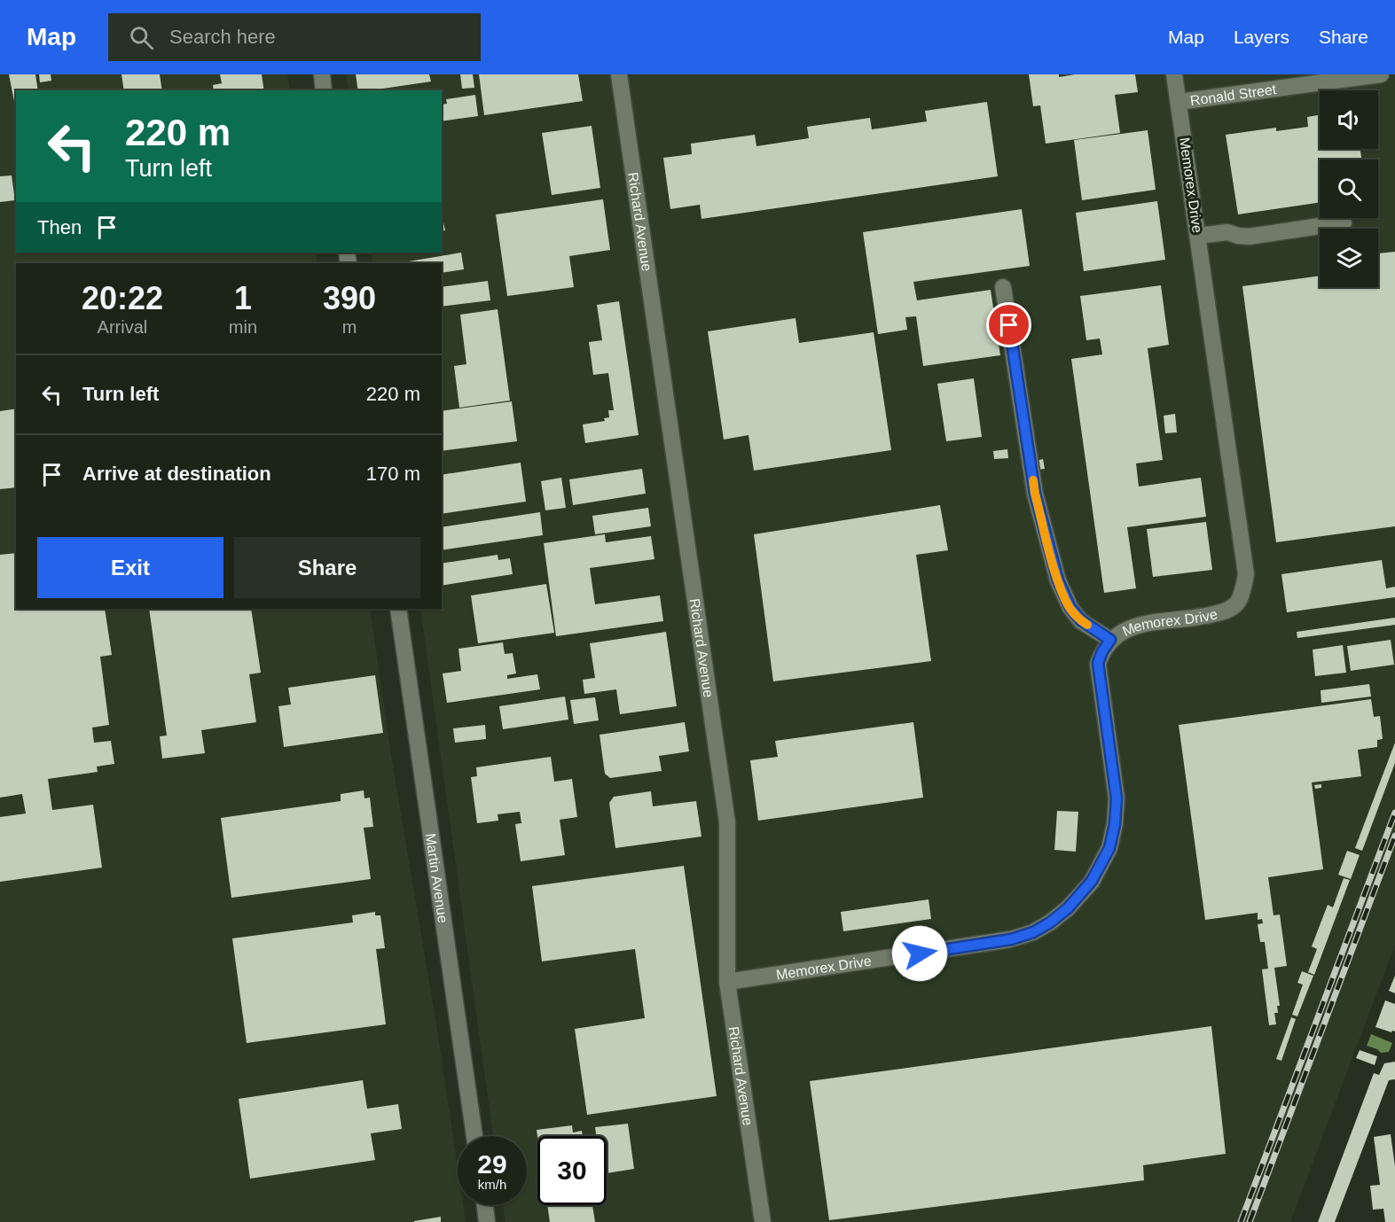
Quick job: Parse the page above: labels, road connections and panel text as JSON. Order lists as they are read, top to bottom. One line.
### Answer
{"streets":{"street":["Ronald Street","Memorex Drive","Richard Avenue","Martin Avenue"]},"crossings":[["Ronald Street","Memorex Drive"],["Memorex Drive","Richard Avenue"]],"page":{"header":"Map","search":"Search here","nav":["Map","Layers","Share"],"turn":["220 m","Turn left"],"then":"Then","eta":["20:22","Arrival","1","min","390","m"],"list":[{"name":"Turn left","value":"220 m"},{"name":"Arrive at destination","value":"170 m"}],"buttons":["Exit","Share"],"speed":"29 km/h","limit":"30"}}
